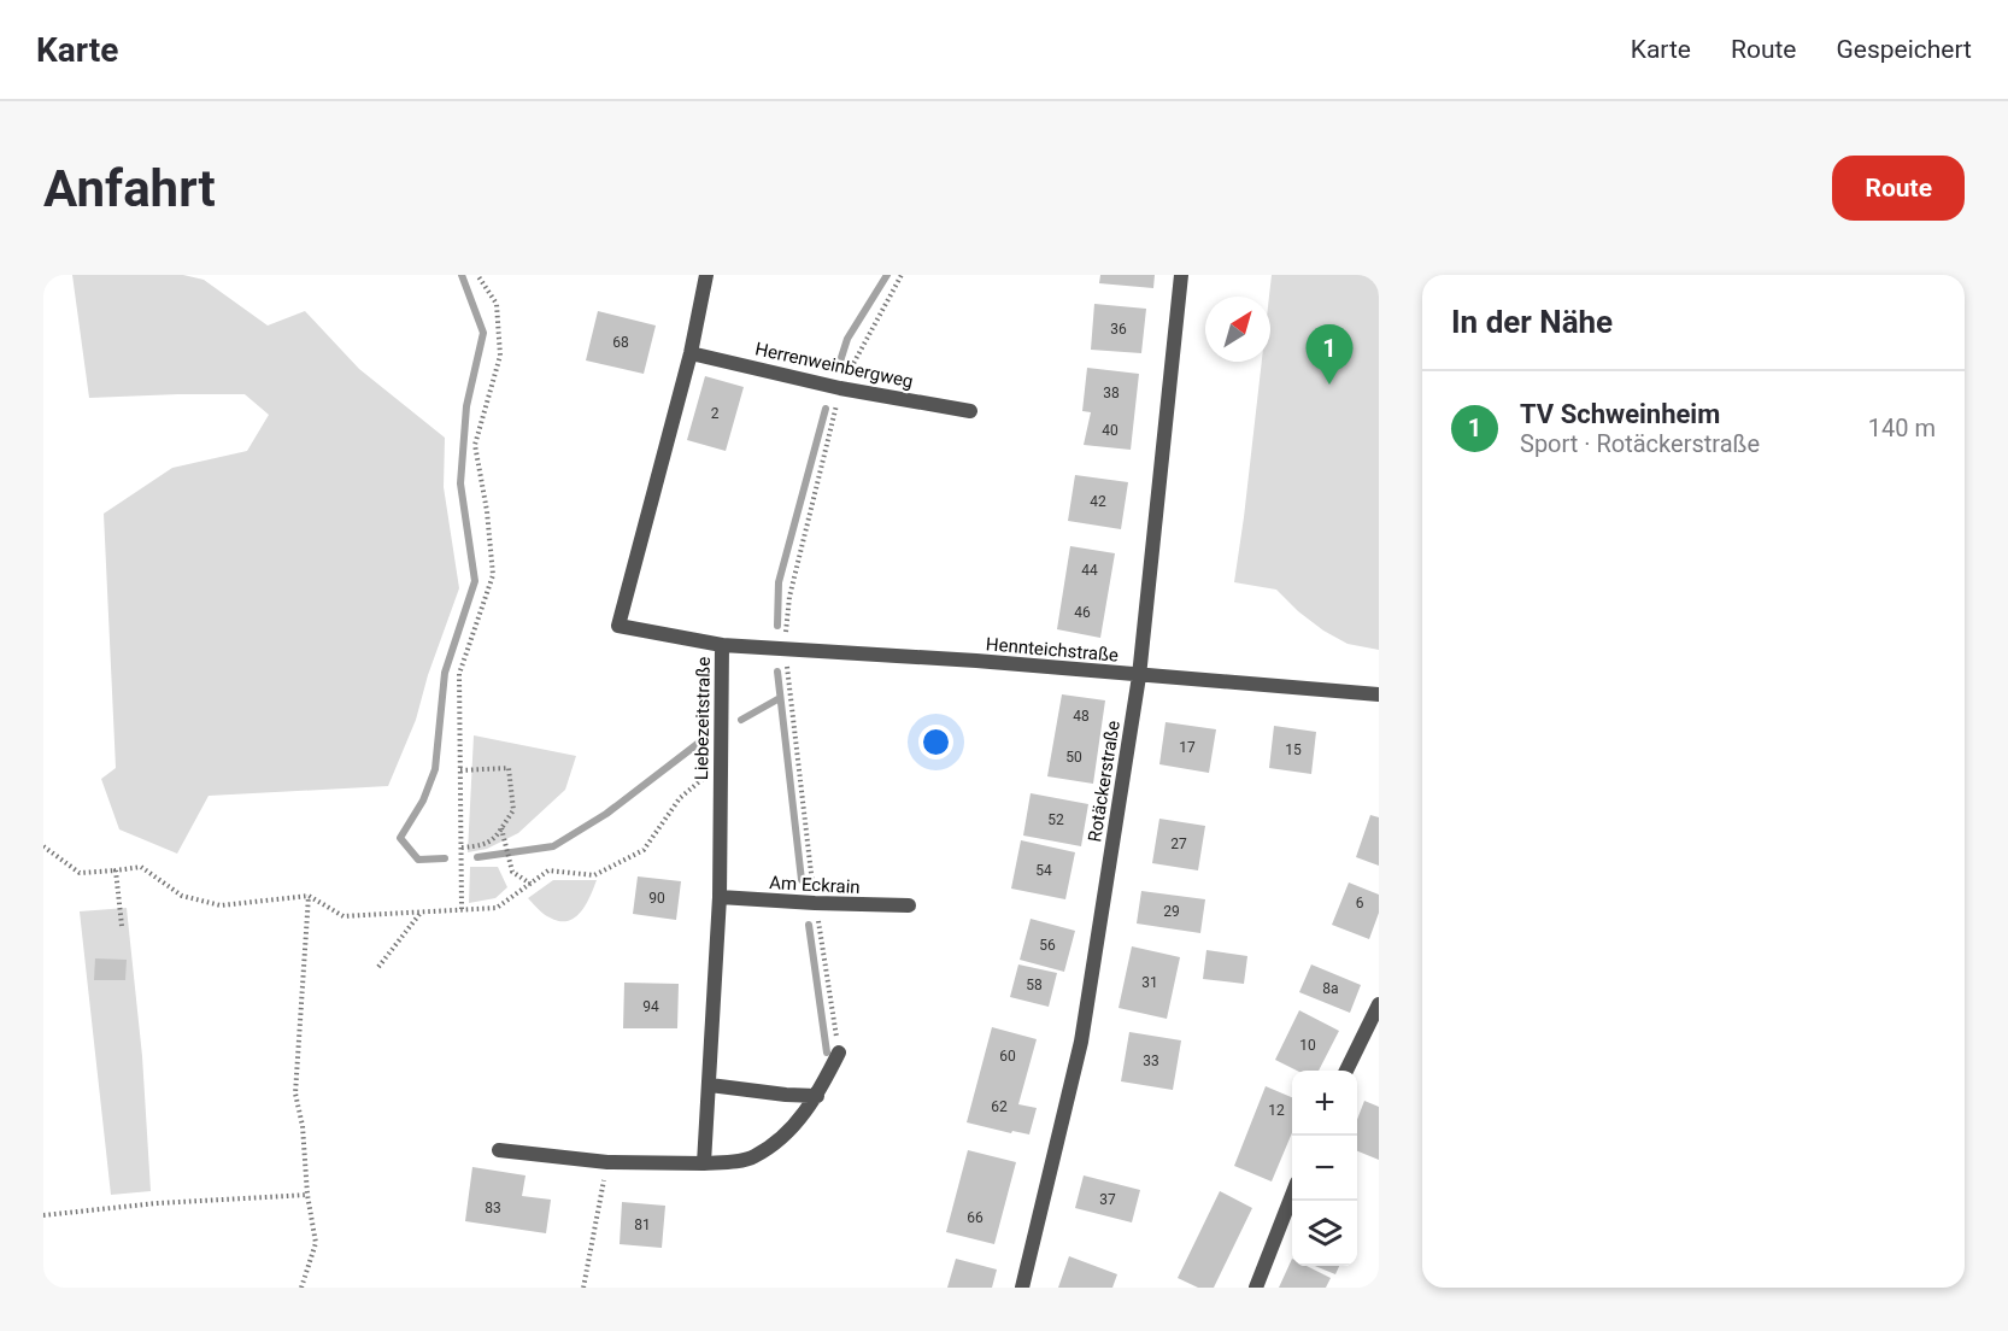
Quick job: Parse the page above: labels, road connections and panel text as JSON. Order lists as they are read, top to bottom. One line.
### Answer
{"streets":{"street":["Herrenweinbergweg","Hennteichstraße","Liebezeitstraße","Rotäckerstraße","Am Eckrain"]},"crossings":[["Herrenweinbergweg","Liebezeitstraße"],["Hennteichstraße","Liebezeitstraße"],["Hennteichstraße","Rotäckerstraße"],["Liebezeitstraße","Am Eckrain"]],"house_numbers":["36","68","38","2","40","42","44","46","48","17","15","50","52","27","54","90","6","29","56","31","58","8a","94","10","60","33","62","12","37","83","66","81"],"north":"top right","page":{"header":"Karte","nav":["Karte","Route","Gespeichert"],"buttons":"Route","title":"Anfahrt","heading":"In der Nähe","pins":"1","list":[{"mark":"1","name":"TV Schweinheim","note":"Sport · Rotäckerstraße","value":"140 m"}],"map_buttons":["+","−"]}}
